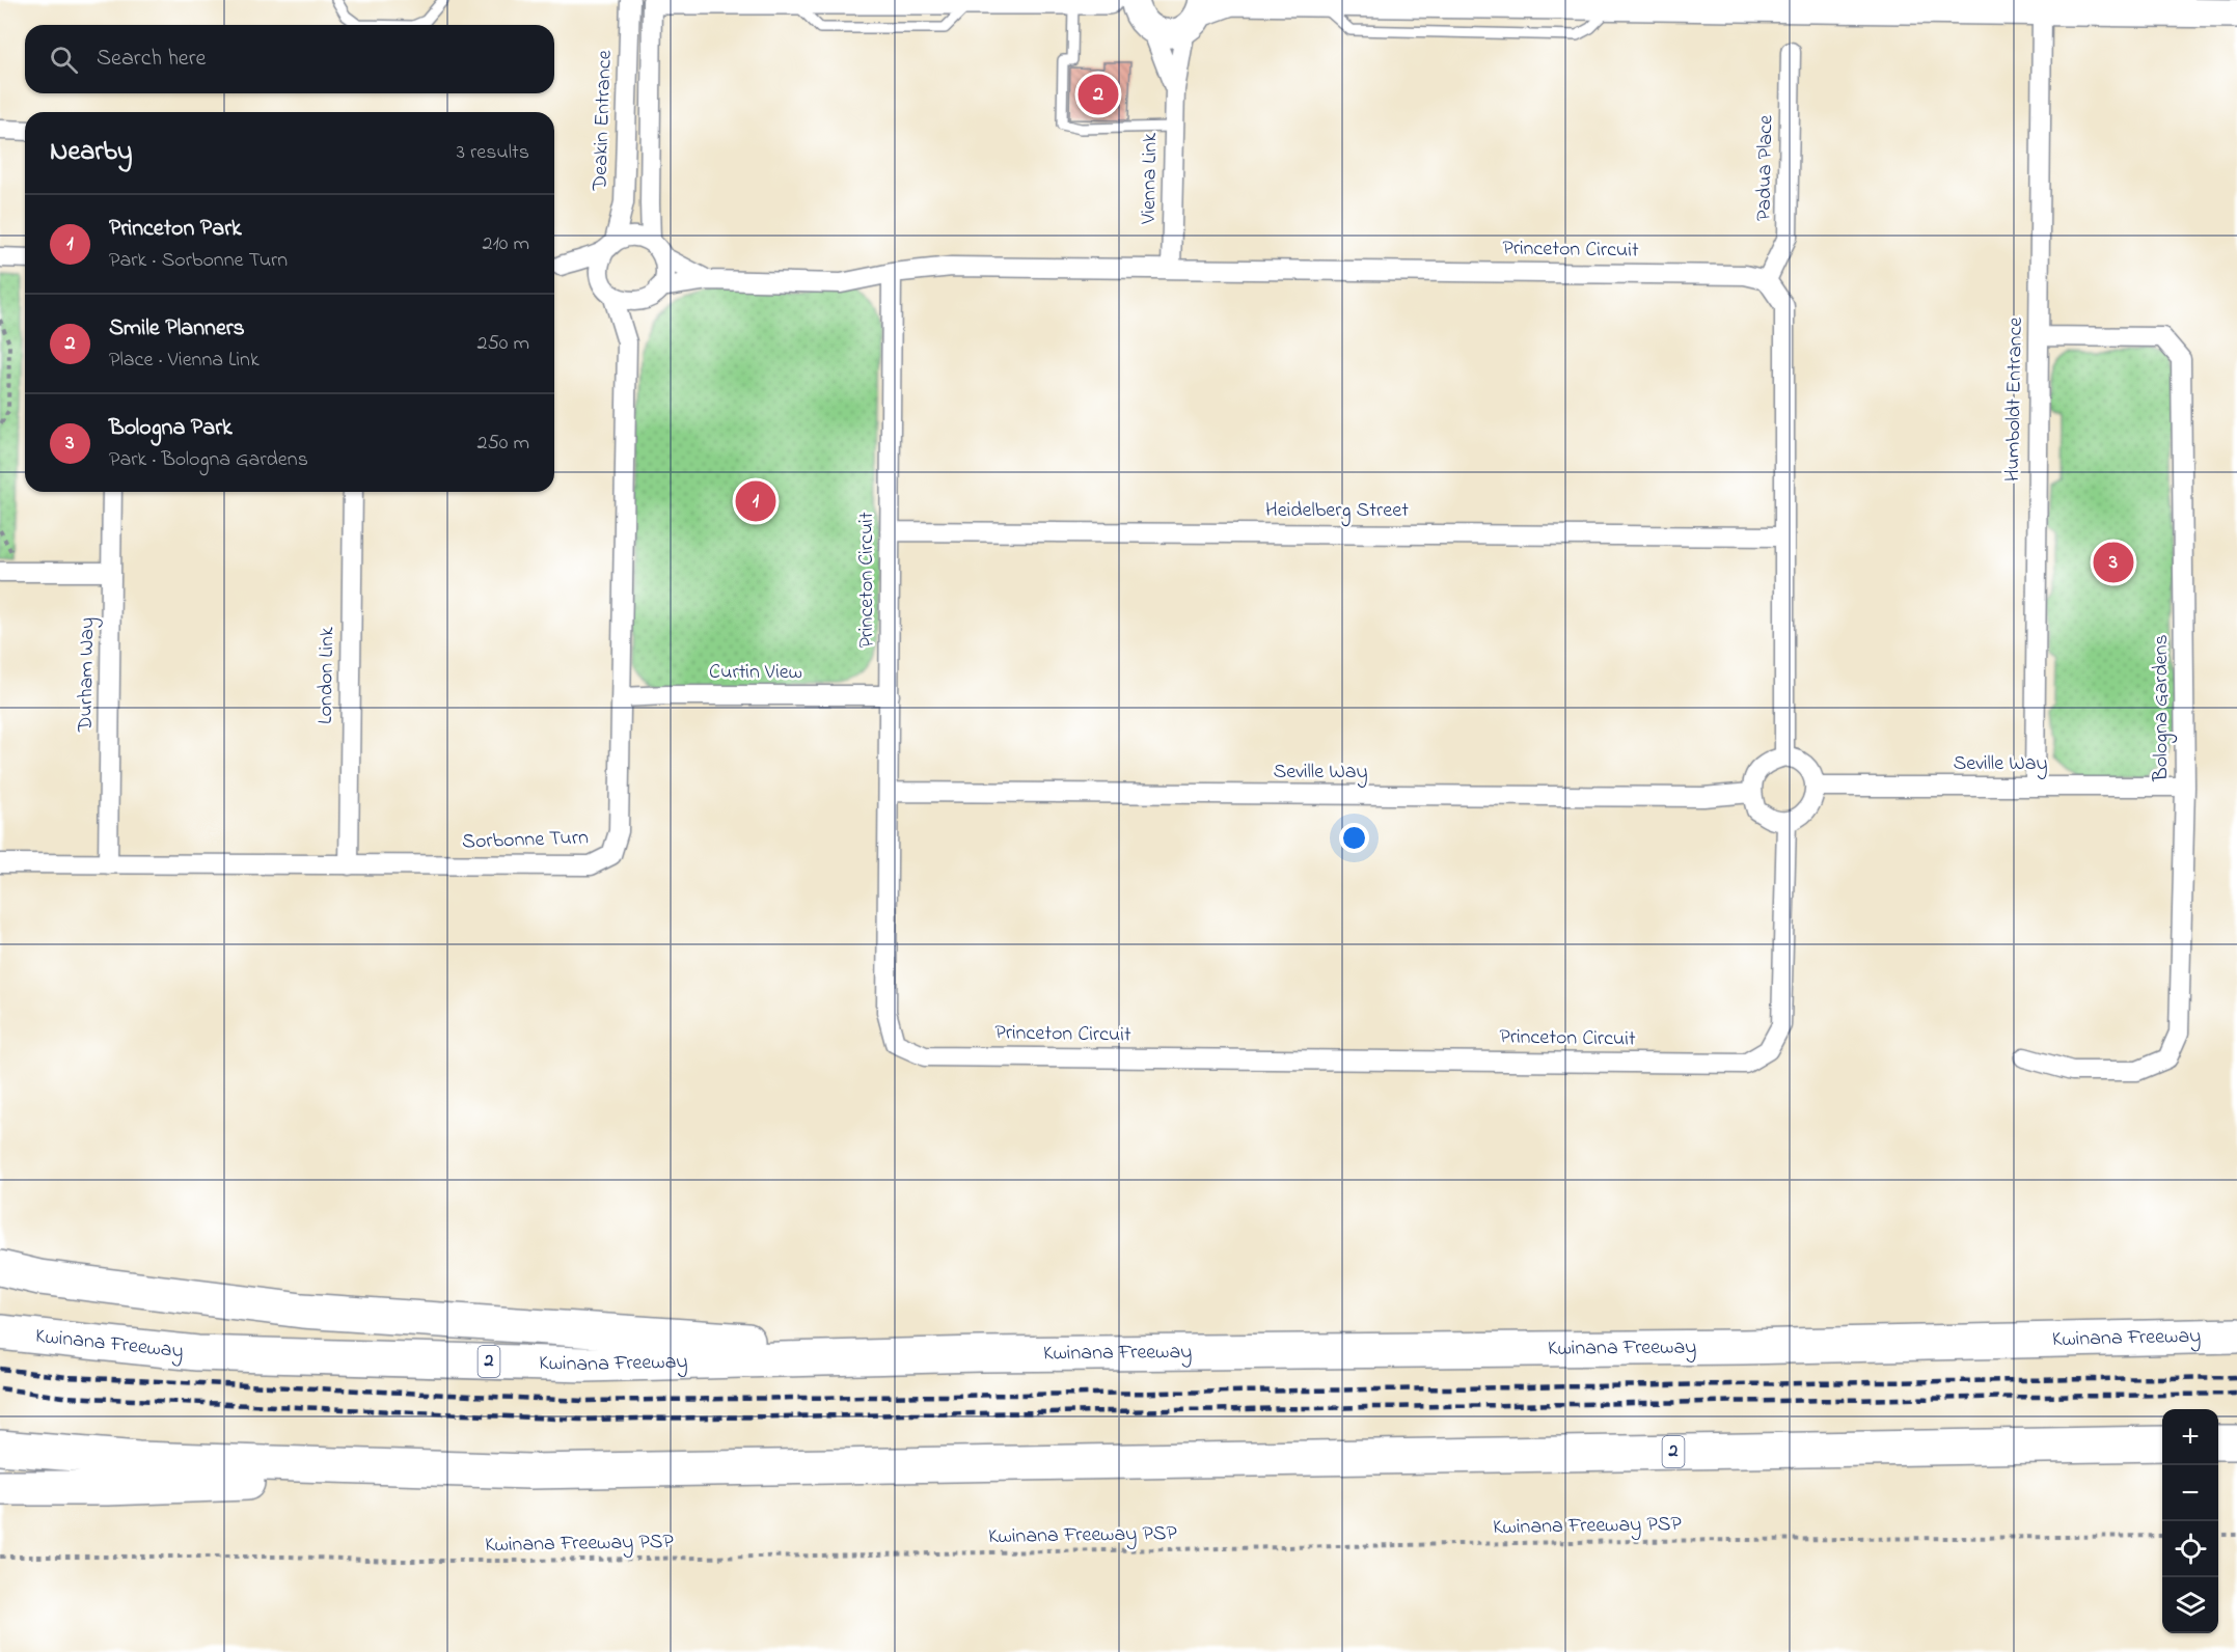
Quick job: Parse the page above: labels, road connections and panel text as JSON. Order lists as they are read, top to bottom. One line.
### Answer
{"streets":{"highway":["Kwinana Freeway","2"],"street":["Deakin Entrance","Padua Place","Vienna Link","Princeton Circuit","Humboldt Entrance","Heidelberg Street","Curtin View","Durham Way","London Link","Bologna Gardens","Seville Way","Sorbonne Turn"],"path":["Kwinana Freeway PSP"]},"crossings":[["Deakin Entrance","Princeton Circuit"],["Deakin Entrance","Sorbonne Turn"],["Padua Place","Princeton Circuit"],["Vienna Link","Princeton Circuit"],["Princeton Circuit","Heidelberg Street"],["Princeton Circuit","Curtin View"],["Princeton Circuit","Seville Way"],["Princeton Circuit","Sorbonne Turn"],["Humboldt Entrance","Bologna Gardens"],["Humboldt Entrance","Seville Way"],["Curtin View","Sorbonne Turn"],["Durham Way","Sorbonne Turn"],["London Link","Sorbonne Turn"],["Bologna Gardens","Seville Way"],["Kwinana Freeway","2"]],"page":{"search":"Search here","pins":["2","1","3"],"heading":["Nearby","3 results"],"list":[{"mark":"1","name":"Princeton Park","note":"Park · Sorbonne Turn","value":"210 m"},{"mark":"2","name":"Smile Planners","note":"Place · Vienna Link","value":"250 m"},{"mark":"3","name":"Bologna Park","note":"Park · Bologna Gardens","value":"250 m"}],"map_buttons":["+","−"]}}
